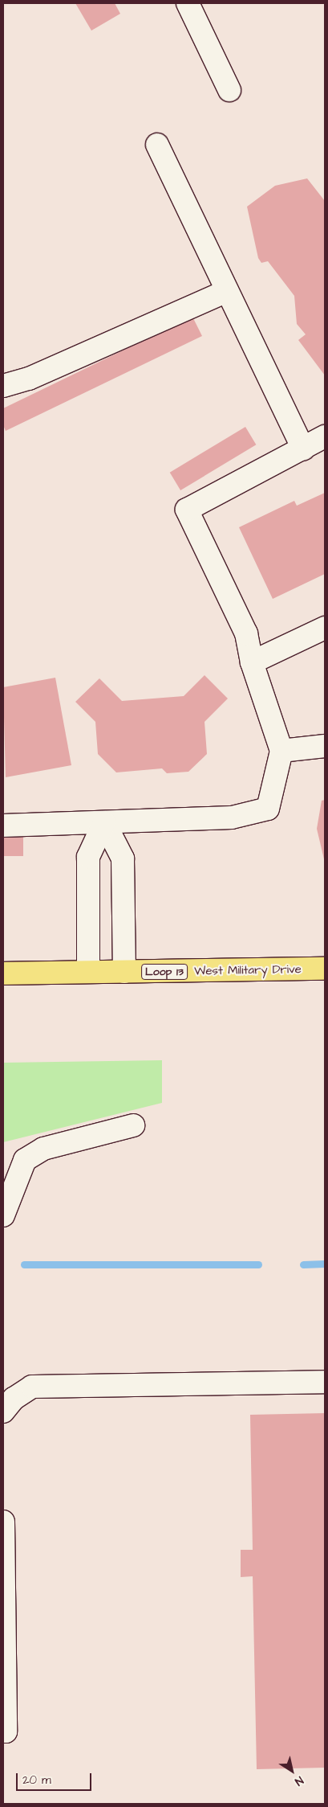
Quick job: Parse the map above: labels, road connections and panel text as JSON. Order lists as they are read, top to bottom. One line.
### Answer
{"streets":{"main road":["West Military Drive","Loop 13"]},"scale_bar":"20 m","north":"bottom right"}
